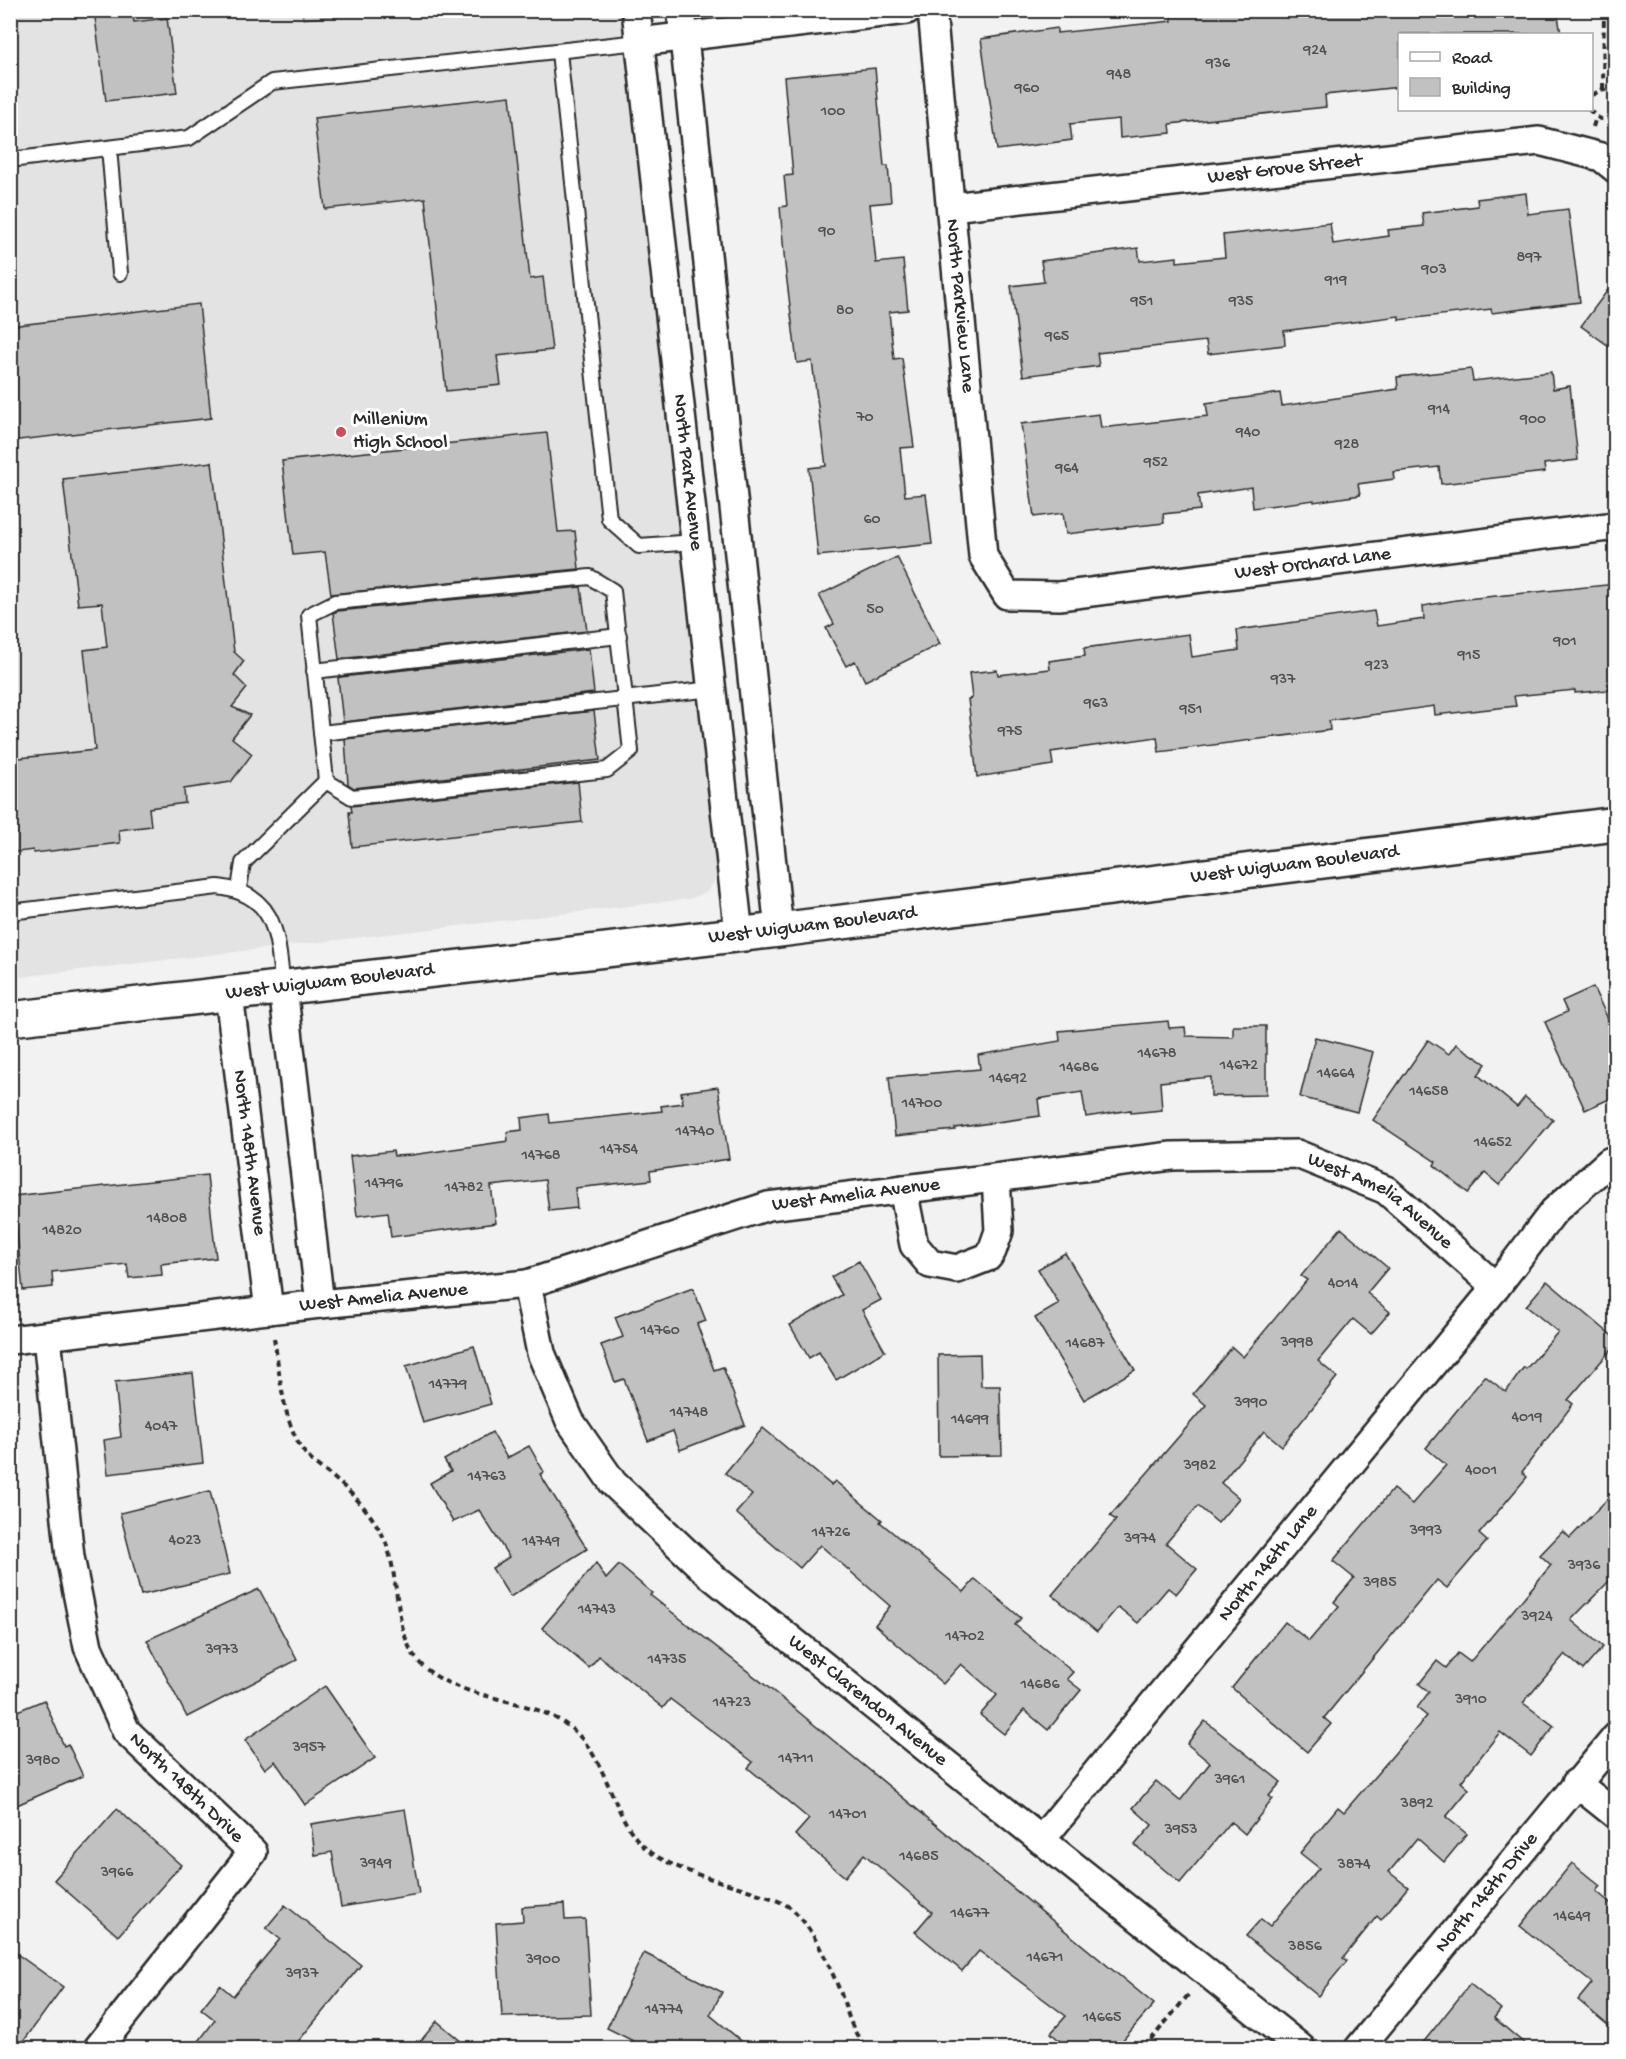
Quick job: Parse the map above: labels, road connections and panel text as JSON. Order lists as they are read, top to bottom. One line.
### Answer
{"streets":{"street":["West Grove Street","North Parkview Lane","North Park Avenue","West Orchard Lane","West Wigwam Boulevard","North 148th Avenue","West Amelia Avenue","North 146th Lane","West Clarendon Avenue","North 148th Drive","North 146th Drive"]},"crossings":[["West Grove Street","North Parkview Lane"],["North Parkview Lane","West Orchard Lane"],["North Park Avenue","West Wigwam Boulevard"],["West Wigwam Boulevard","North 148th Avenue"],["North 148th Avenue","West Amelia Avenue"],["West Amelia Avenue","North 146th Lane"],["West Amelia Avenue","West Clarendon Avenue"],["West Amelia Avenue","North 148th Drive"],["North 146th Lane","West Clarendon Avenue"]],"places":["Millenium High School"],"house_numbers":["924","936","948","960","100","90","897","903","919","951","935","80","965","914","70","900","940","928","952","964","60","50","901","915","923","937","963","951","975","14678","14672","14686","14664","14692","14658","14700","14740","14652","14754","14768","14796","14782","14808","14820","4014","14760","3998","14687","14779","3990","14748","4019","14699","4047","3982","4001","14763","3993","14726","3974","4023","14749","3936","3985","14743","3924","14702","3973","14735","14686","3910","14723","3957","14711","3980","3961","3892","14701","3953","14685","3949","3874","3966","14677","14649","3856","14671","3900","3937","14774","14665"],"legend":["Road","Building"]}
